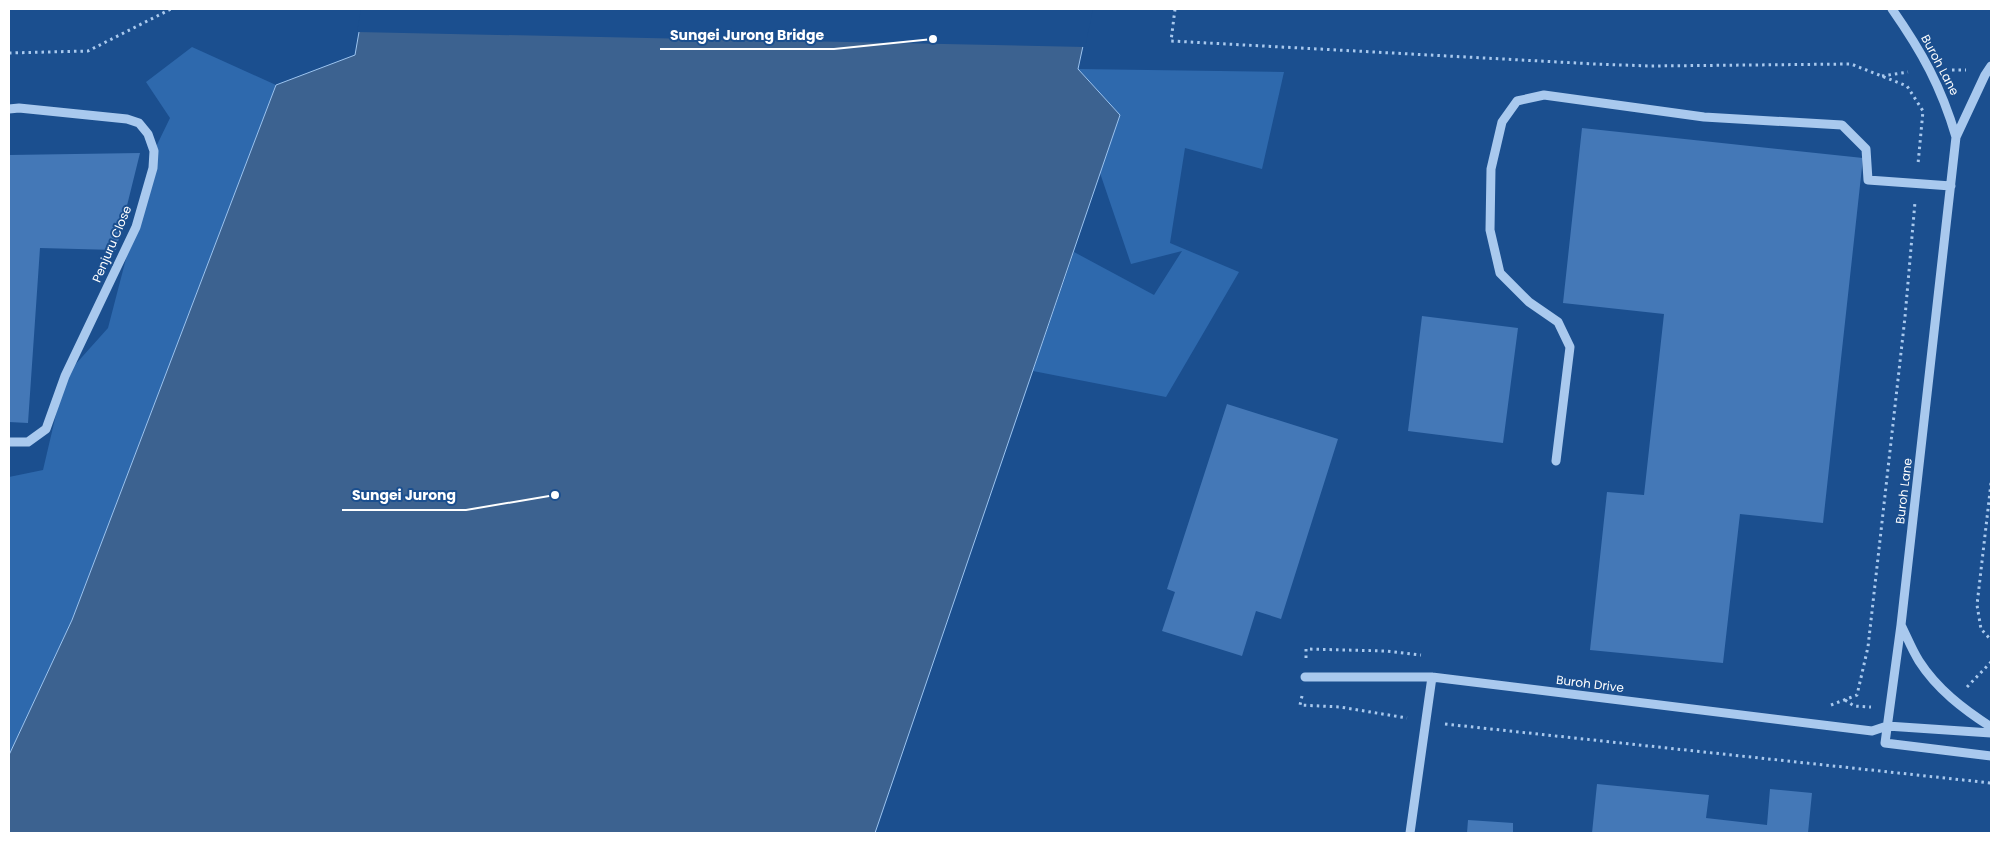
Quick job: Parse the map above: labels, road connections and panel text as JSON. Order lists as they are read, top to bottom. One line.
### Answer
{"streets":{"street":["Buroh Lane","Penjuru Close","Buroh Drive"]},"crossings":[["Buroh Lane","Buroh Drive"]],"places":["Sungei Jurong Bridge","Sungei Jurong"]}
